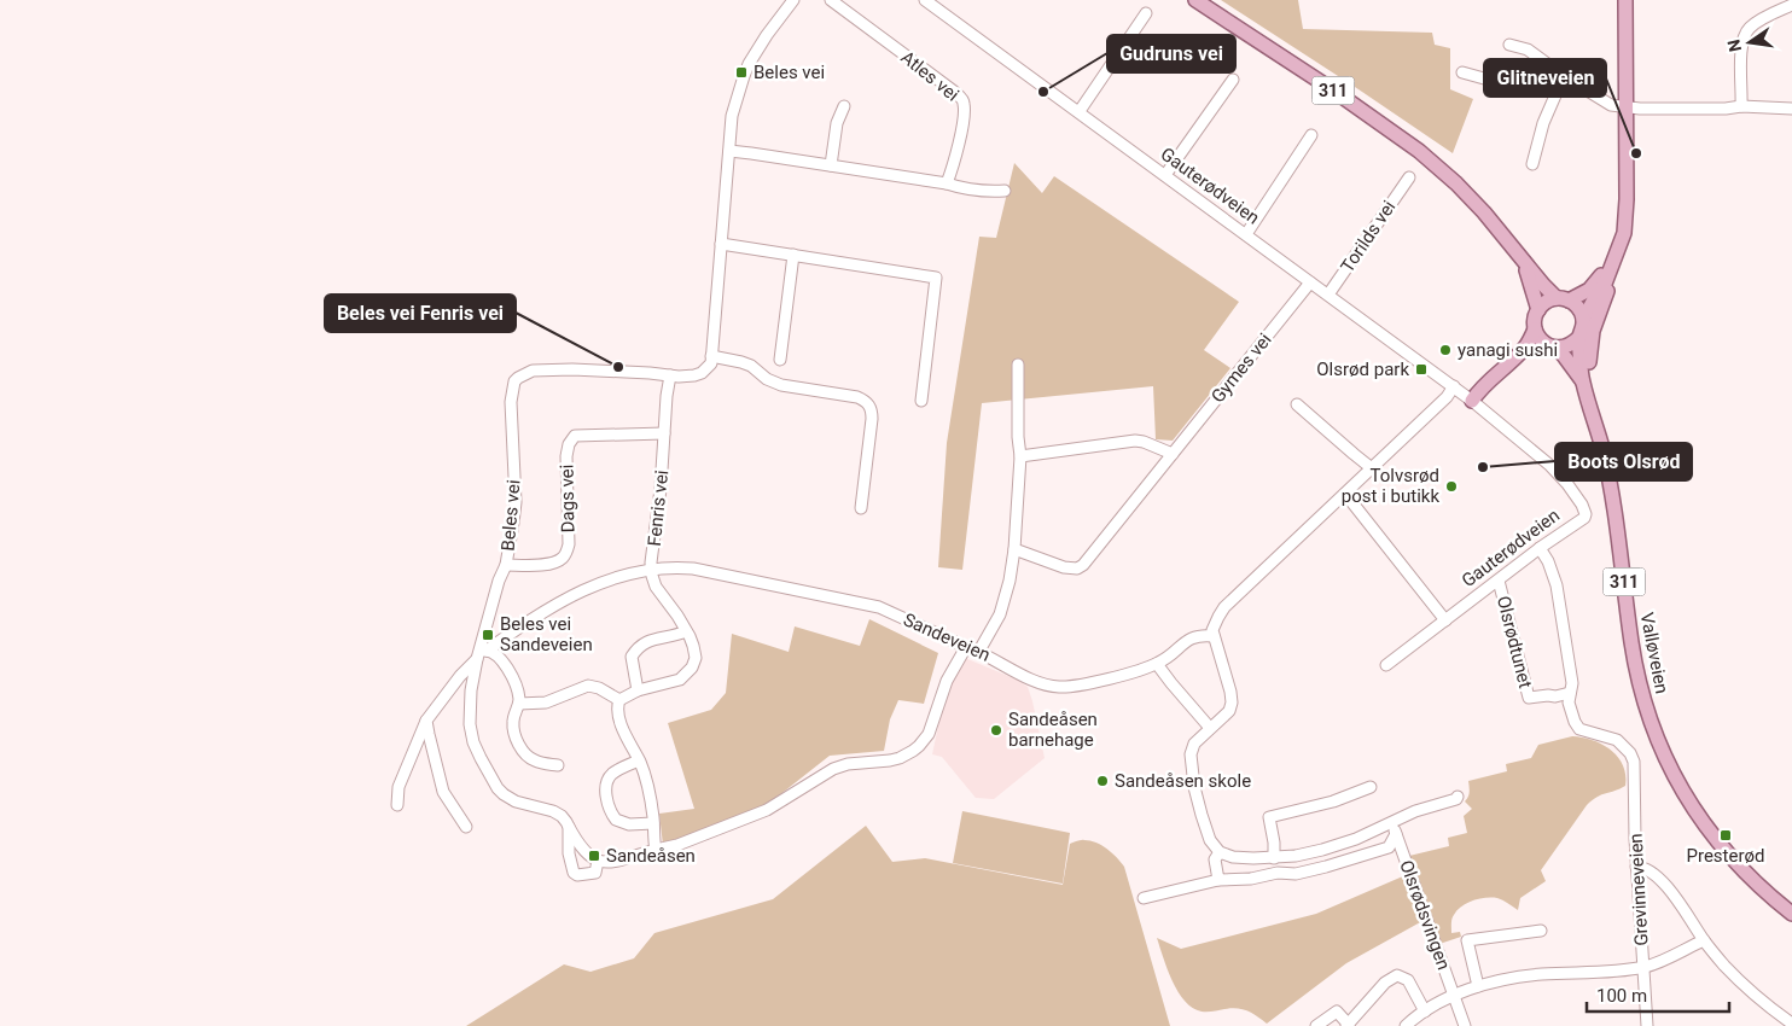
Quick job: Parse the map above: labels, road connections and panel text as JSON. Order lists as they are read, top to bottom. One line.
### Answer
{"streets":{"main road":["311","Valløveien"],"street":["Atles vei","Gauterødveien","Torilds vei","Gymes vei","Dags vei","Fenris vei","Beles vei","Sandeveien","Olsrødtunet","Grevinneveien","Olsrødsvingen"]},"crossings":[["311","Valløveien"],["Gauterødveien","Torilds vei"],["Gauterødveien","Gymes vei"],["Gauterødveien","Olsrødtunet"],["Dags vei","Fenris vei"],["Dags vei","Beles vei"],["Fenris vei","Beles vei"],["Fenris vei","Sandeveien"],["Beles vei","Sandeveien"],["Olsrødtunet","Grevinneveien"]],"places":{"transit":["Beles vei","Olsrød park","Beles vei Sandeveien","Presterød","Sandeåsen"],"other":["Gudruns vei","Glitneveien","yanagi sushi","Beles vei Fenris vei","Boots Olsrød","Tolvsrød post i butikk","Sandeåsen barnehage","Sandeåsen skole"]},"scale_bar":"100 m","north":"left"}
